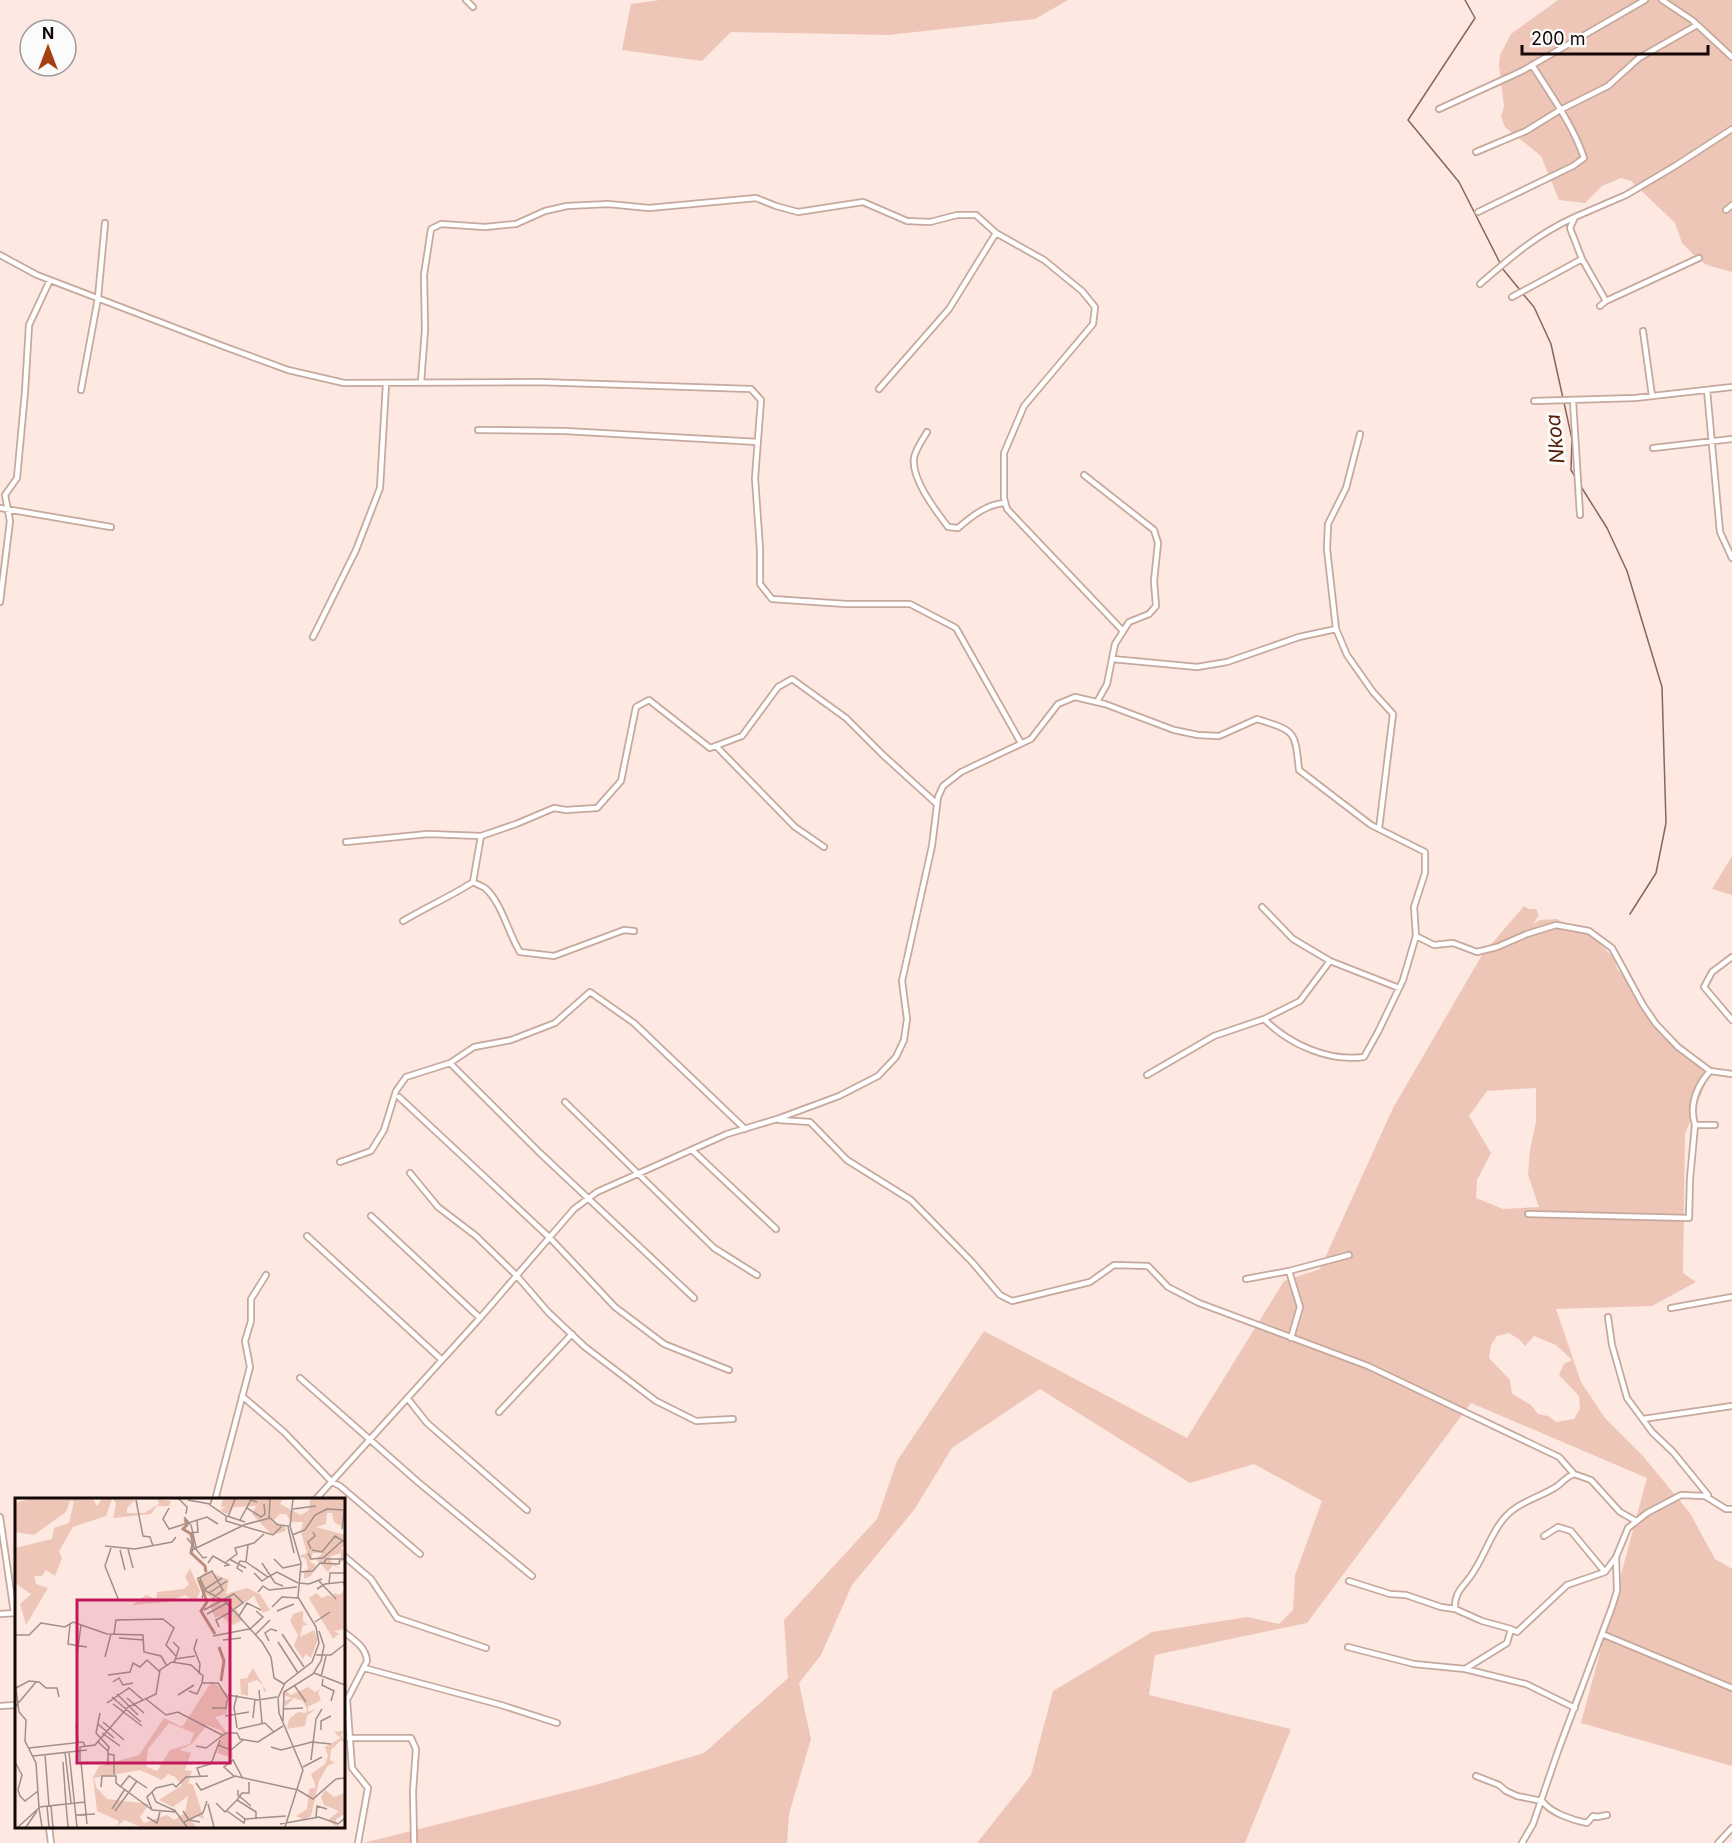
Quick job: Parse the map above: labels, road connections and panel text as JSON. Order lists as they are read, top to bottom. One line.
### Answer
{"water":["Nkoa"],"scale_bar":"200 m","north":"top"}
